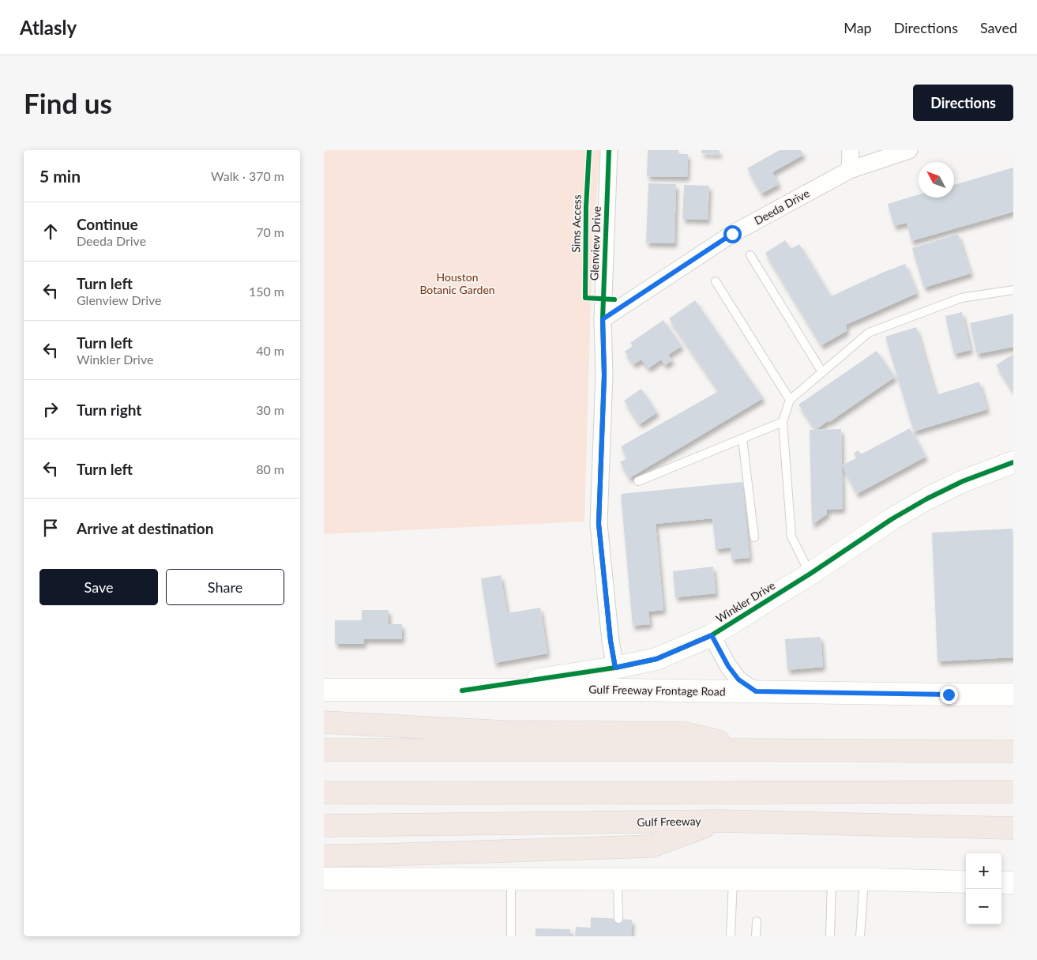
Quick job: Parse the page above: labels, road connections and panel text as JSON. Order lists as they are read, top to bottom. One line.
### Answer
{"streets":{"highway":["Gulf Freeway"],"main road":["Winkler Drive","Gulf Freeway Frontage Road"],"street":["Deeda Drive","Glenview Drive"],"cycle path":["Sims Access"]},"crossings":[["Deeda Drive","Glenview Drive"],["Glenview Drive","Winkler Drive"],["Winkler Drive","Gulf Freeway Frontage Road"]],"parks":["Houston Botanic Garden"],"north":"top left","page":{"header":"Atlasly","nav":["Map","Directions","Saved"],"buttons":["Directions",["Save","Share"]],"title":"Find us","heading":["5 min","Walk · 370 m"],"list":[["Continue","Deeda Drive","70 m"],["Turn left","Glenview Drive","150 m"],["Turn left","Winkler Drive","40 m"],["Turn right","30 m"],["Turn left","80 m"],"Arrive at destination"],"map_buttons":["+","−"]}}
